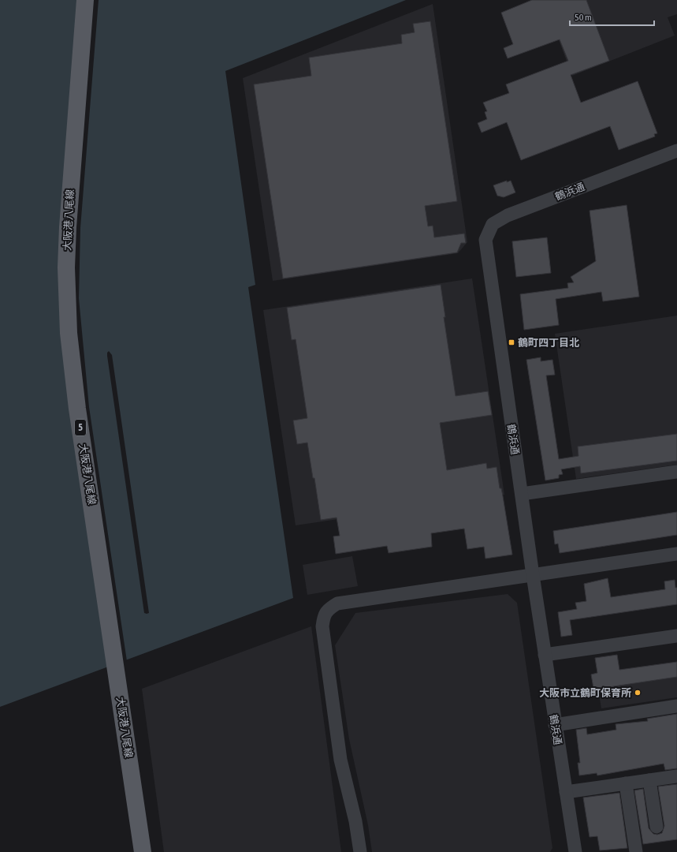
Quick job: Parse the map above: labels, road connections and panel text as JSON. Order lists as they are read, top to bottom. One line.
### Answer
{"streets":{"main road":["大阪港八尾線","5"],"street":["鶴浜通"]},"places":{"transit":["鶴町四丁目北"],"other":["大阪市立鶴町保育所"]},"scale_bar":"50 m"}
